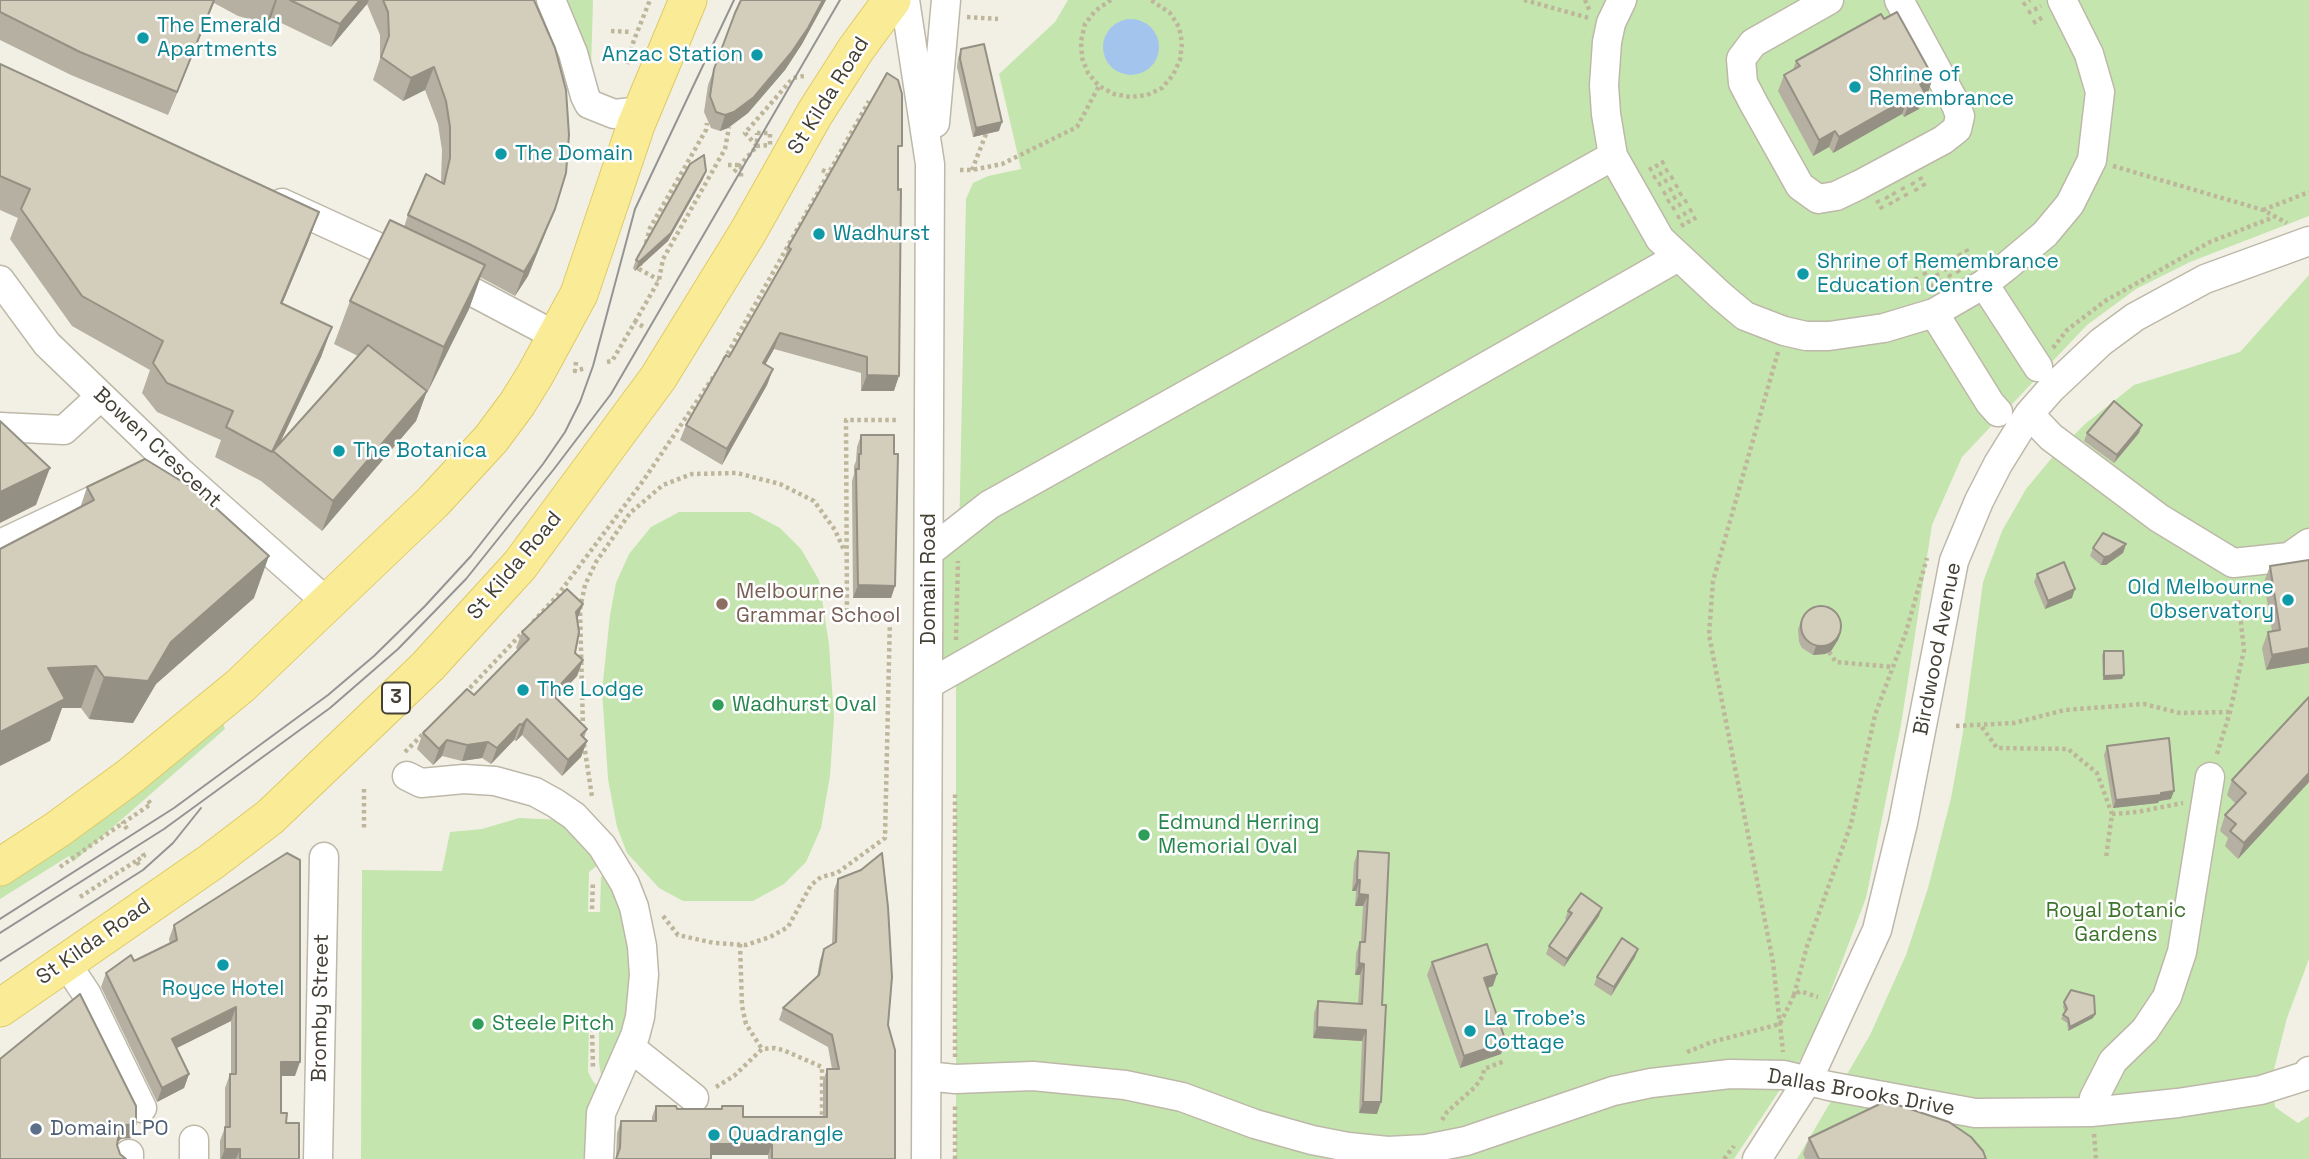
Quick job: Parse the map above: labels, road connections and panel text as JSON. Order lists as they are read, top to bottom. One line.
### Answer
{"streets":{"main road":["St Kilda Road","3"],"street":["Bowen Crescent","Domain Road","Birdwood Avenue","Bromby Street","Dallas Brooks Drive"]},"crossings":[["Domain Road","Dallas Brooks Drive"],["Birdwood Avenue","Dallas Brooks Drive"]],"parks":["Royal Botanic Gardens"],"places":["The Emerald Apartments","Anzac Station","Shrine of Remembrance","The Domain","Wadhurst","Shrine of Remembrance Education Centre","The Botanica","Old Melbourne Observatory","Melbourne Grammar School","The Lodge","Wadhurst Oval","Edmund Herring Memorial Oval","Royce Hotel","Steele Pitch","La Trobe's Cottage","Domain LPO","Quadrangle"]}
